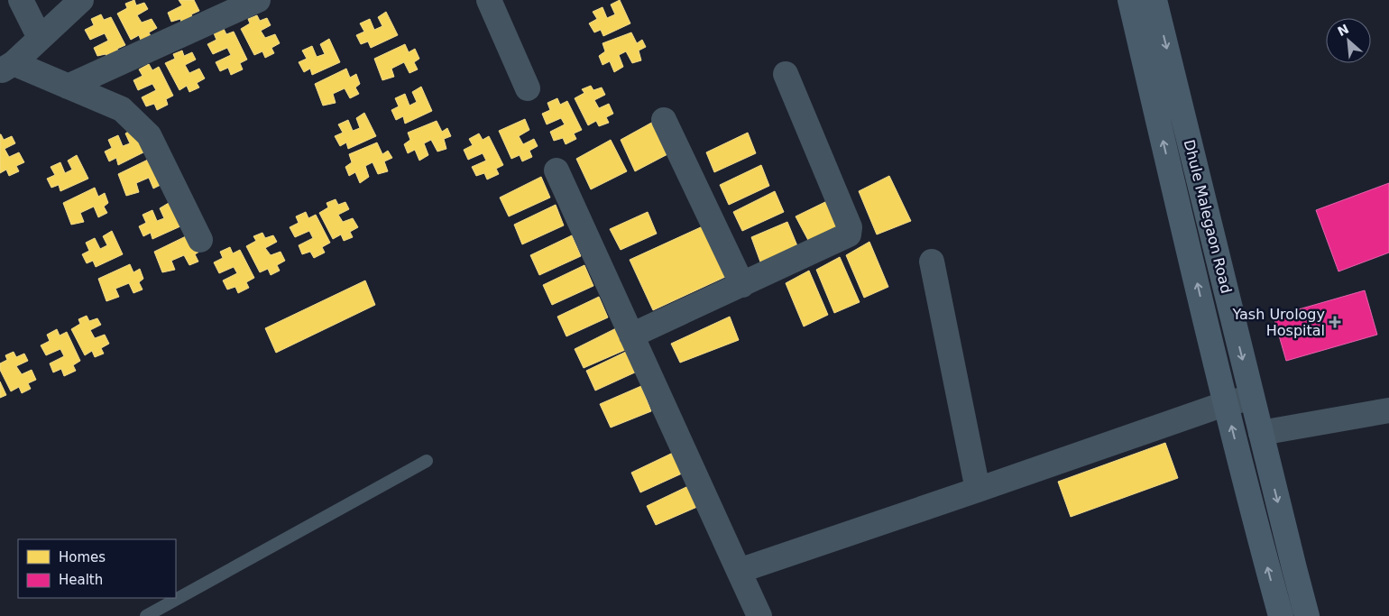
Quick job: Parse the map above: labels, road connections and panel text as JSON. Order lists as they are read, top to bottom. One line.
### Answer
{"streets":{"main road":["Dhule Malegaon Road"]},"places":{"health":["Yash Urology Hospital"]},"legend":["Homes","Health"],"north":"top left"}
